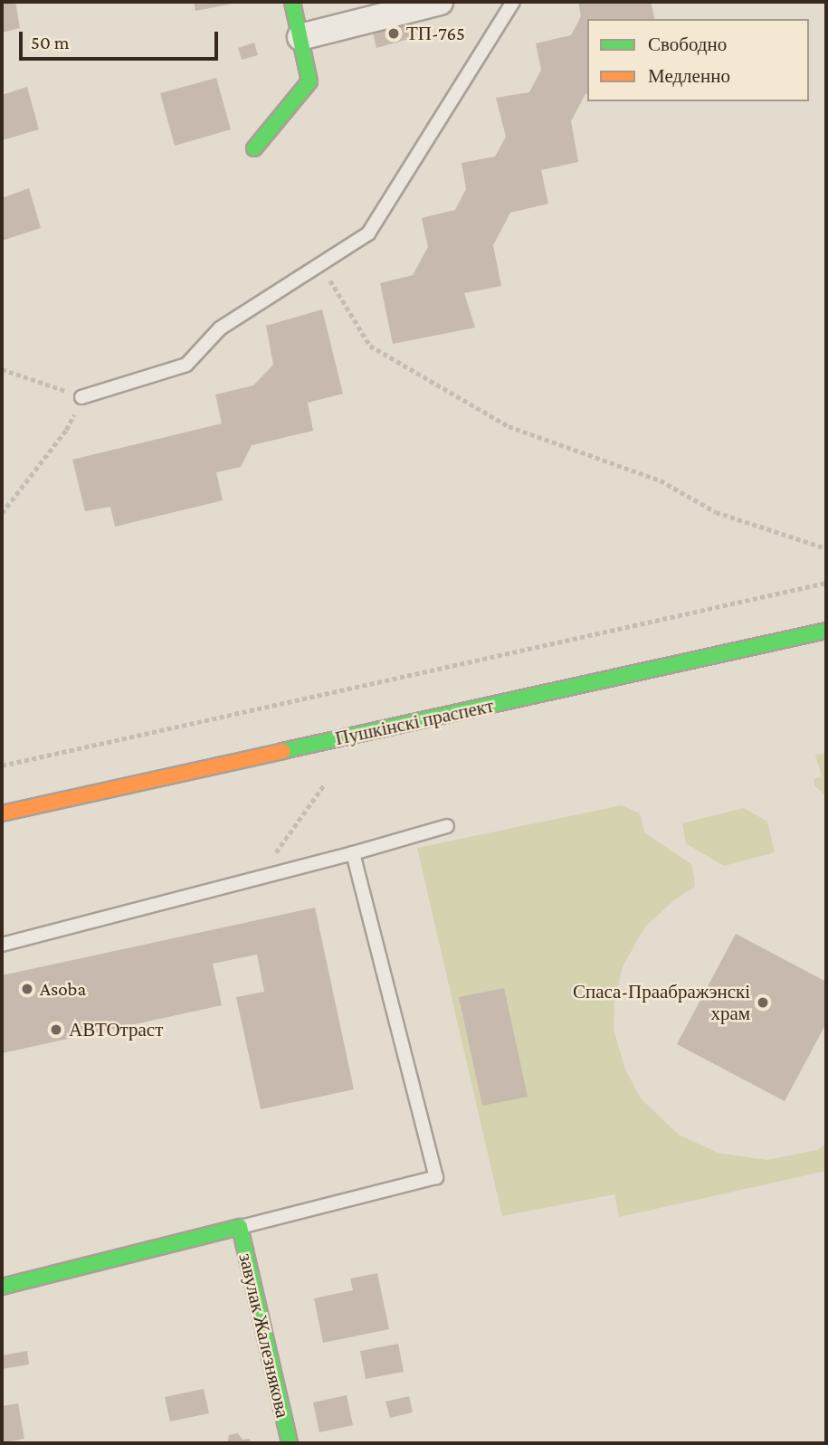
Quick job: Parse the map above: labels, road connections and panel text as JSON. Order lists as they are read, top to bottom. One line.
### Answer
{"streets":{"main road":["Пушкінскі праспект","завулак Жалезнякова"]},"places":["ТП-765","Asoba","Спаса-Праабражэнскі храм","АВТОтраст"],"legend":["Свободно","Медленно"],"scale_bar":"50 m"}
